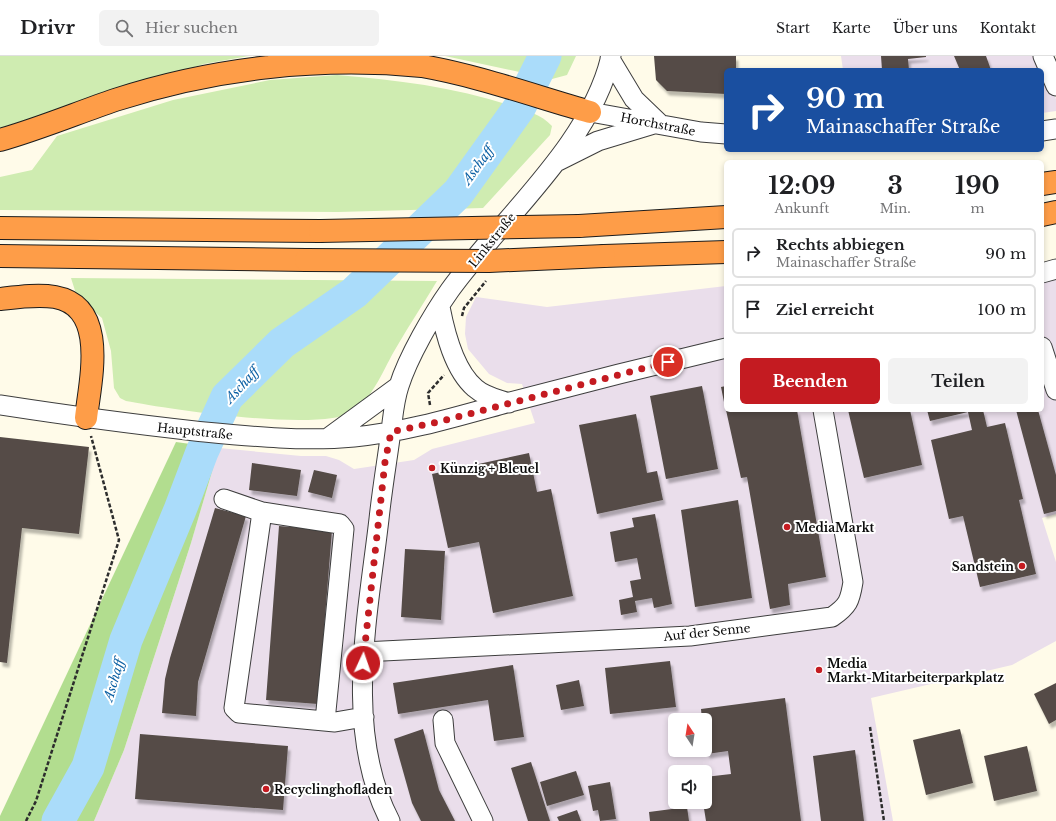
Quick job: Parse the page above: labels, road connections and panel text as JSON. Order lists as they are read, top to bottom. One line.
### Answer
{"streets":{"street":["Horchstraße","Linkstraße","Hauptstraße","Auf der Senne"]},"crossings":[["Horchstraße","Linkstraße"],["Linkstraße","Hauptstraße"],["Linkstraße","Auf der Senne"]],"water":["Aschaff"],"places":["Künzig + Bleuel","MediaMarkt","Sandstein","Media Markt-Mitarbeiterparkplatz","Recyclinghofladen"],"north":"top","page":{"header":"Drivr","search":"Hier suchen","nav":["Start","Karte","Über uns","Kontakt"],"turn":["90 m","Mainaschaffer Straße"],"eta":["12:09","Ankunft","3","Min.","190","m"],"list":[{"name":"Rechts abbiegen","note":"Mainaschaffer Straße","value":"90 m"},{"name":"Ziel erreicht","value":"100 m"}],"buttons":["Beenden","Teilen"]}}
